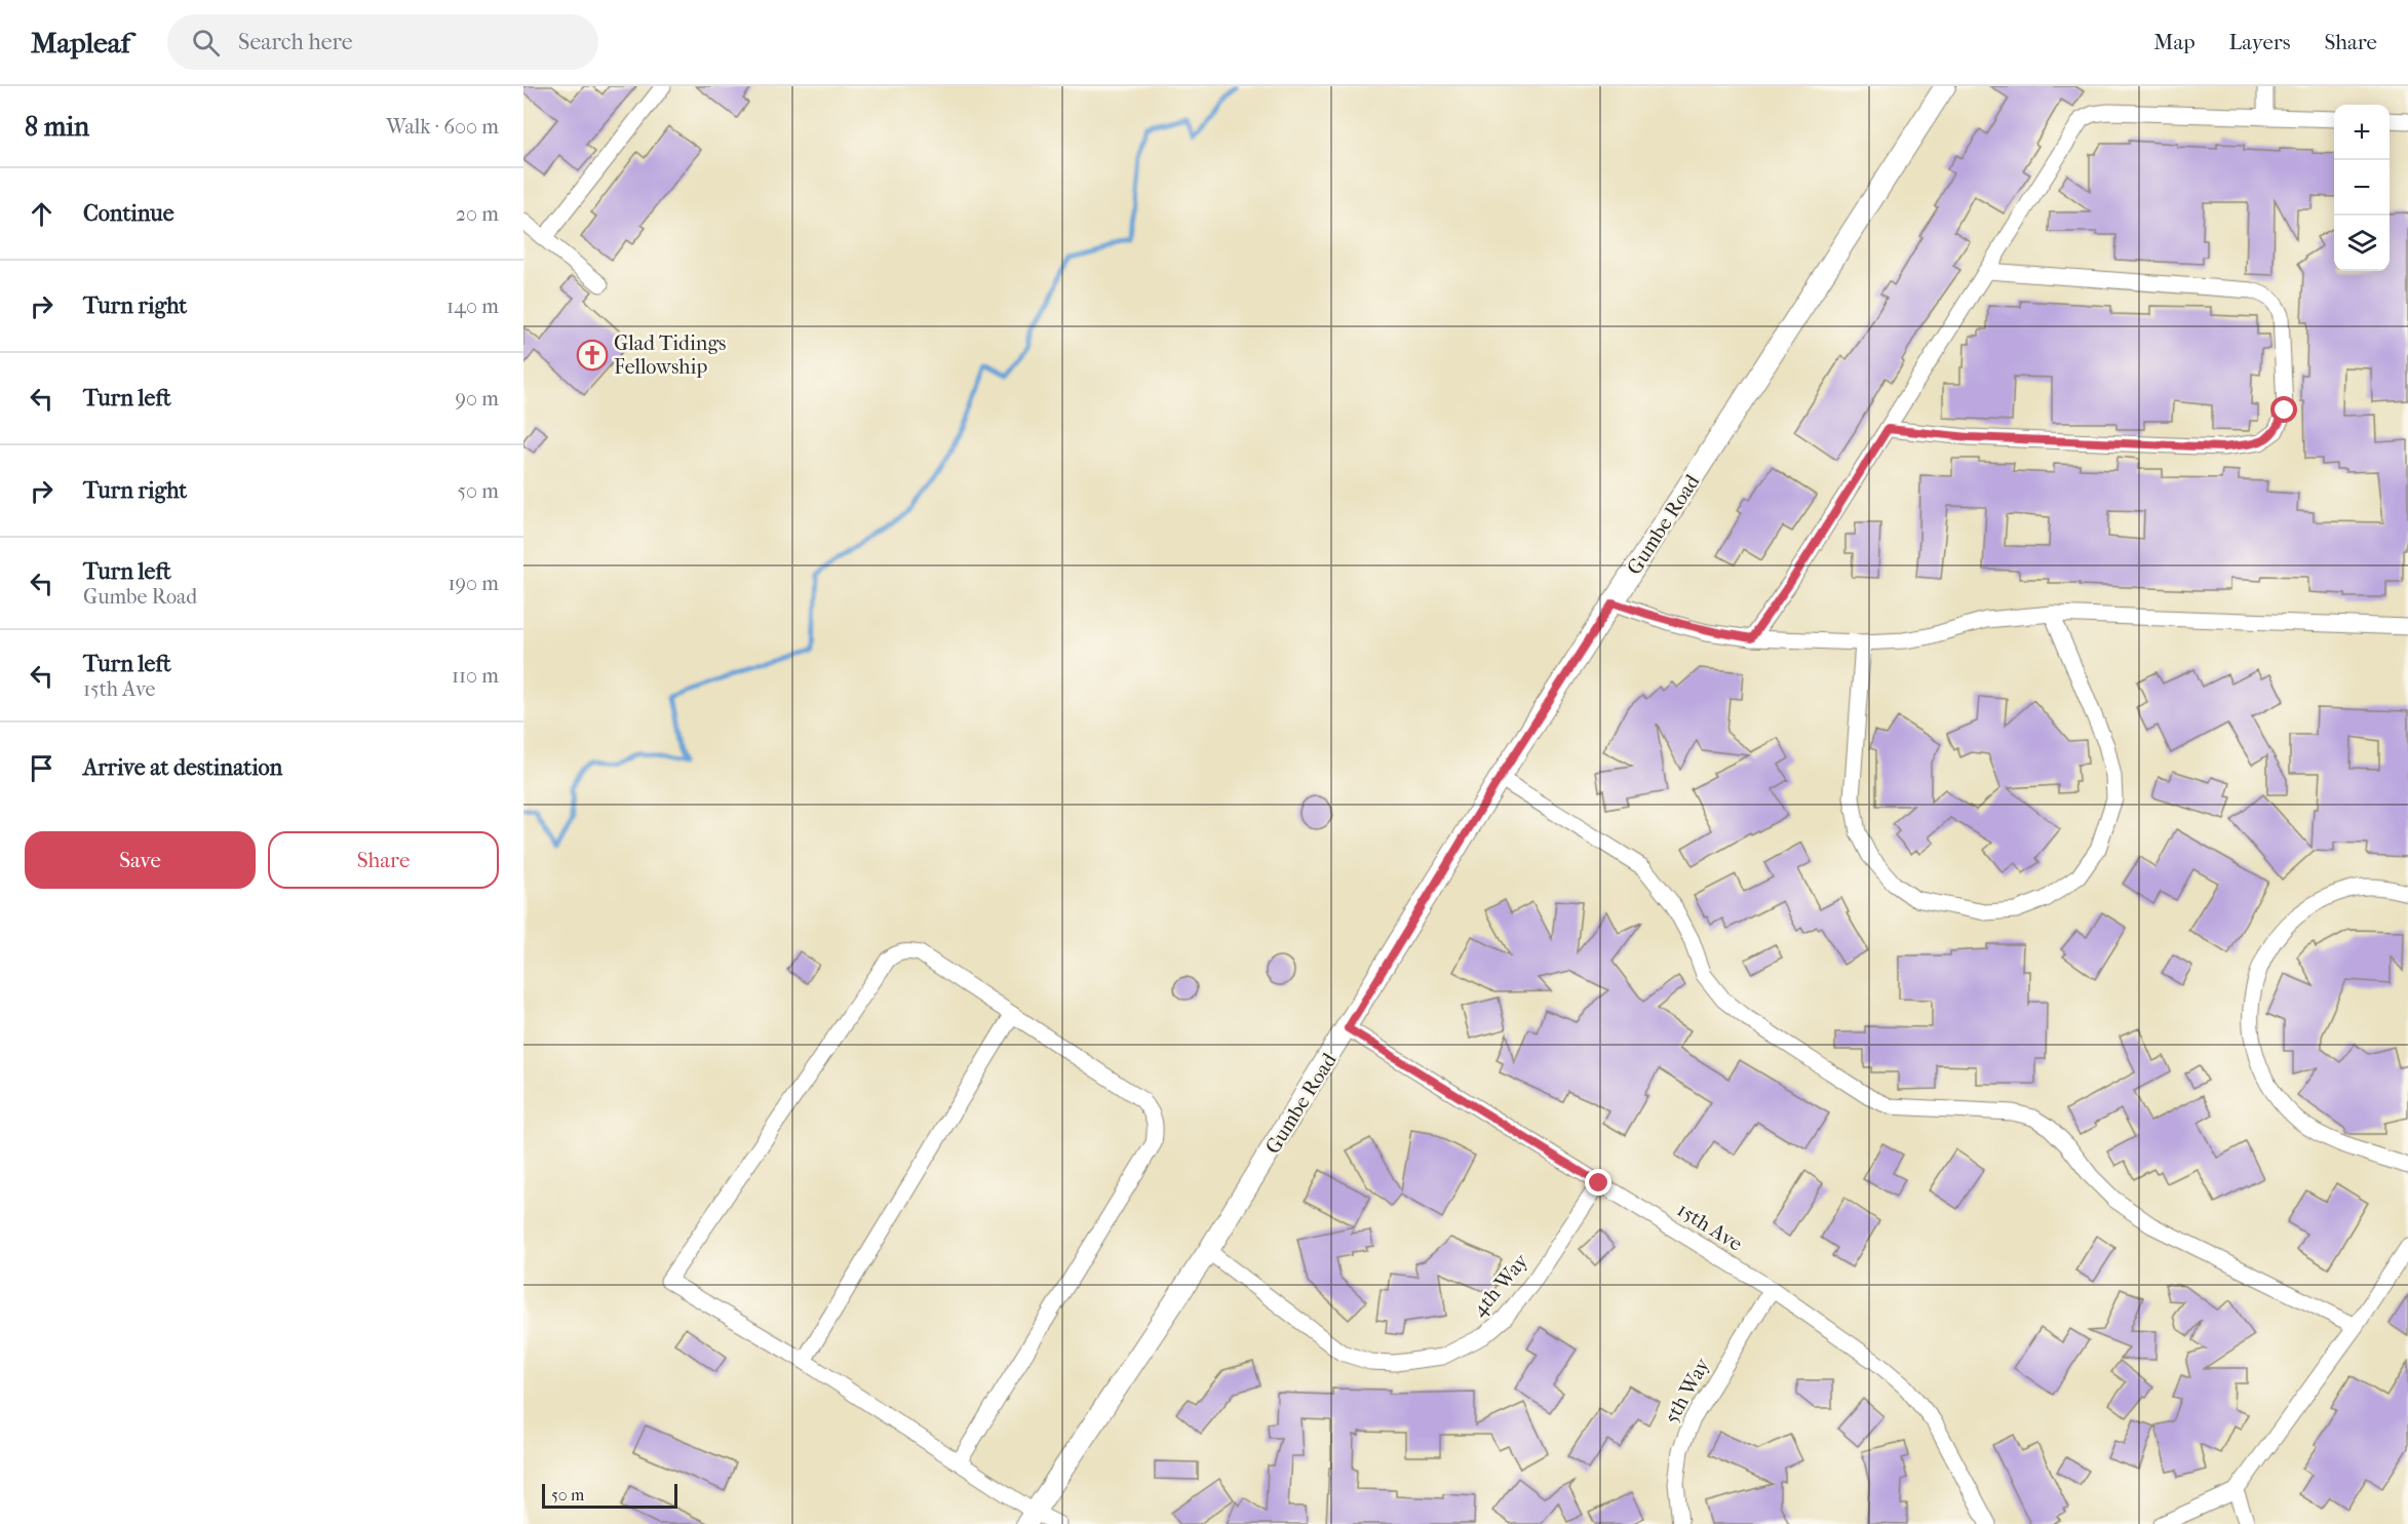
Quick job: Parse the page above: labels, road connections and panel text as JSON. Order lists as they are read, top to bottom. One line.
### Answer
{"streets":{"street":["Gumbe Road","15th Ave","4th Way","5th Way"]},"crossings":[["Gumbe Road","15th Ave"],["Gumbe Road","4th Way"],["15th Ave","4th Way"],["15th Ave","5th Way"]],"places":{"church":["Glad Tidings Fellowship"]},"scale_bar":"50 m","page":{"header":"Mapleaf","search":"Search here","nav":["Map","Layers","Share"],"heading":["8 min","Walk · 600 m"],"map_buttons":["+","−"],"list":[["Continue","20 m"],["Turn right","140 m"],["Turn left","90 m"],["Turn right","50 m"],["Turn left","Gumbe Road","190 m"],["Turn left","15th Ave","110 m"],"Arrive at destination"],"buttons":["Save","Share"],"scale":"50 m"}}
